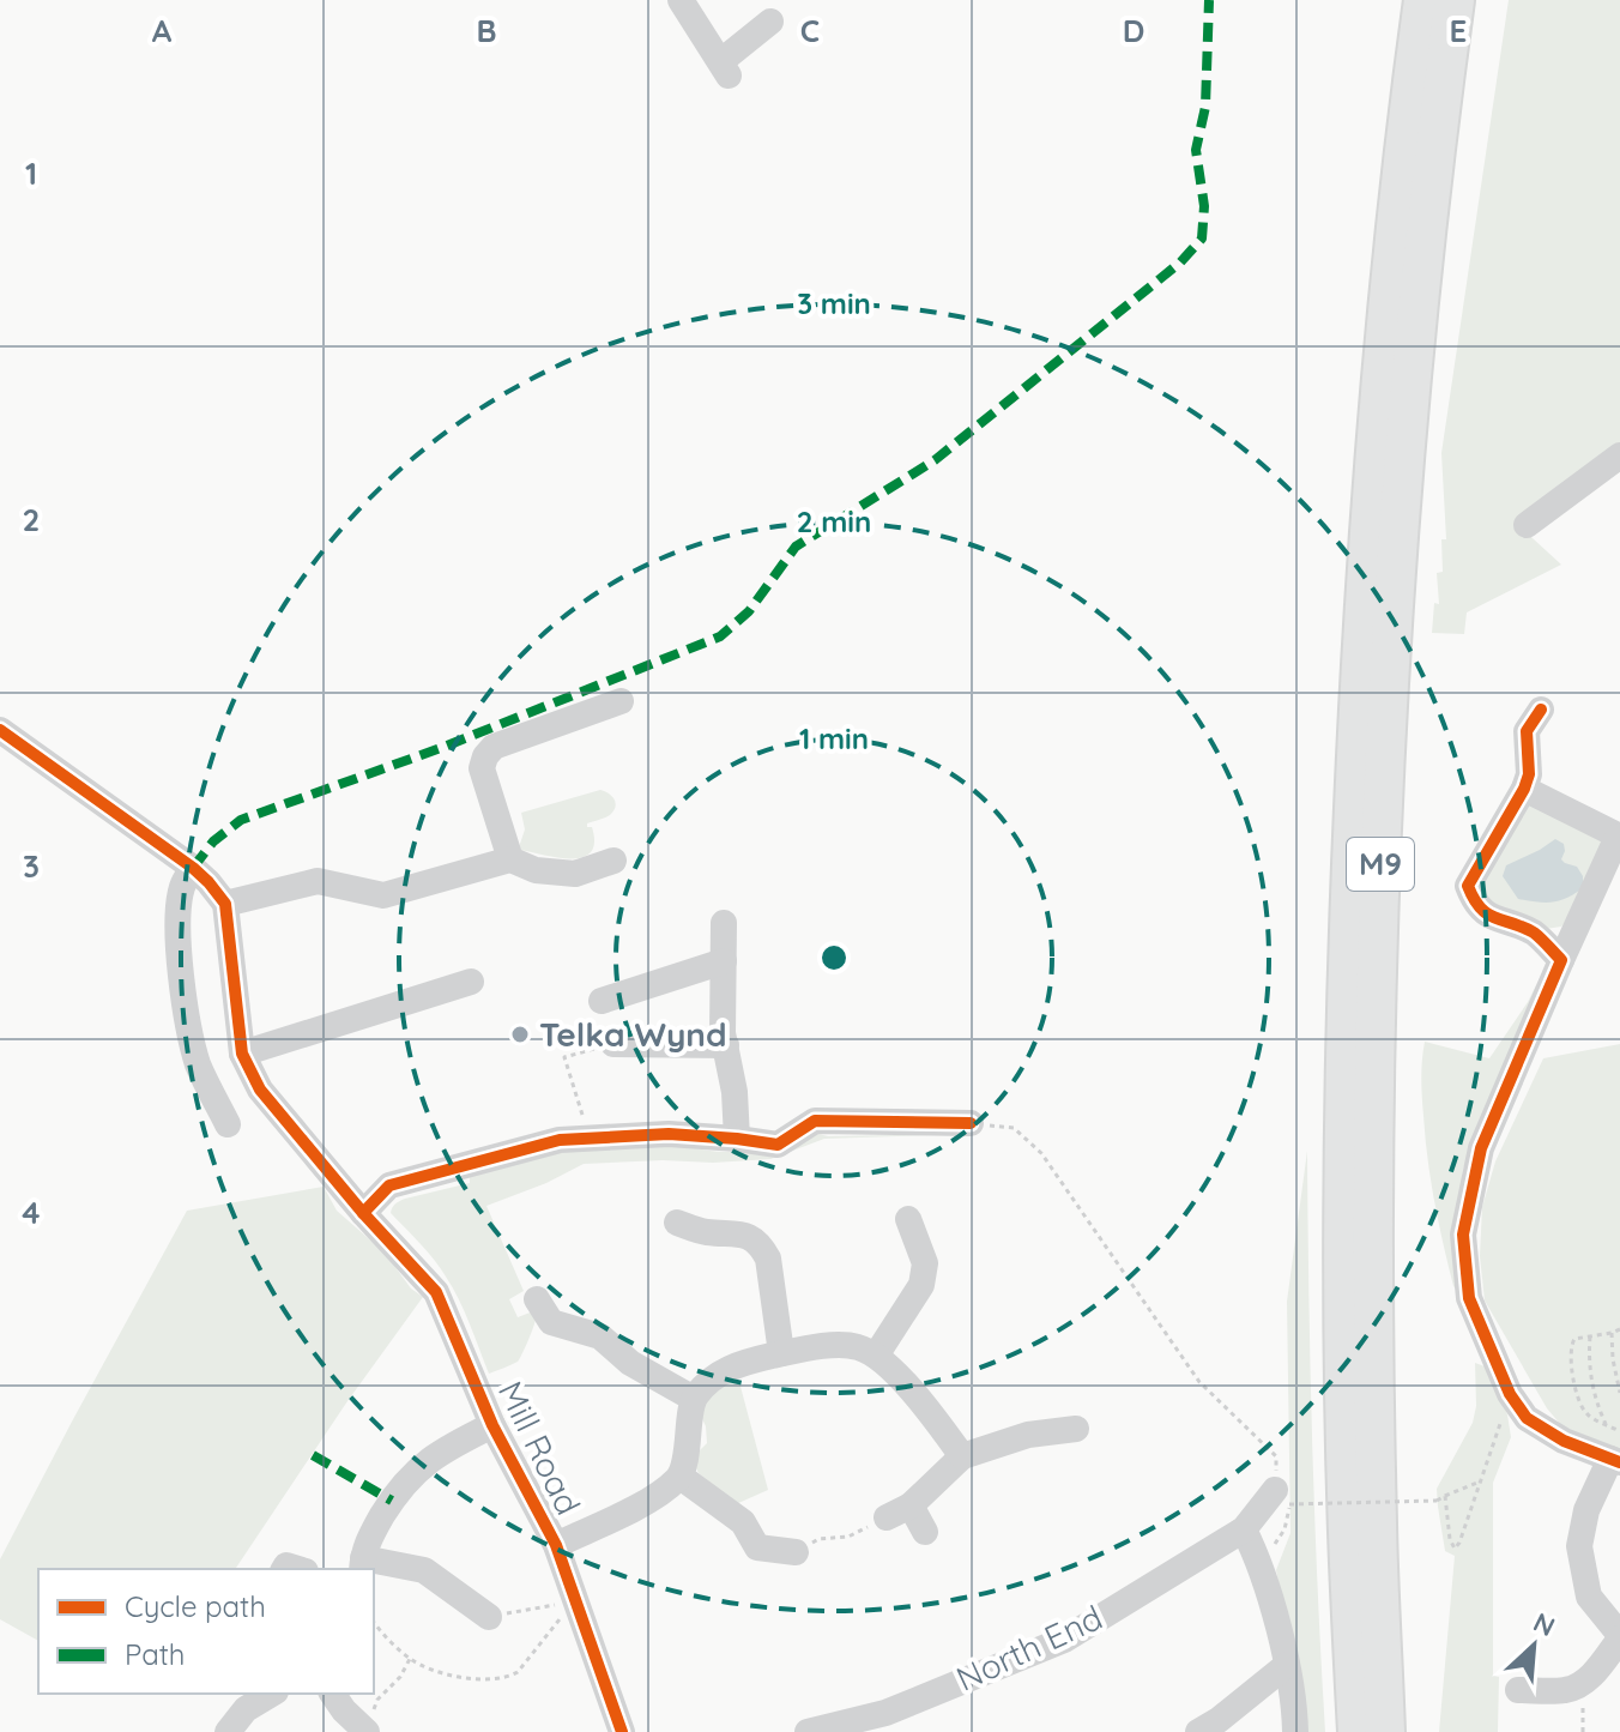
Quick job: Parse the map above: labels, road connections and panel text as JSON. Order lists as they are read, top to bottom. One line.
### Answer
{"streets":{"highway":["M9"],"street":["Mill Road","North End"]},"places":["Telka Wynd"],"legend":["Cycle path","Path"],"north":"top right","grid":{"columns":["A","B","C","D","E"],"rows":["1","2","3","4"]},"rings":["3 min","2 min","1 min"]}
